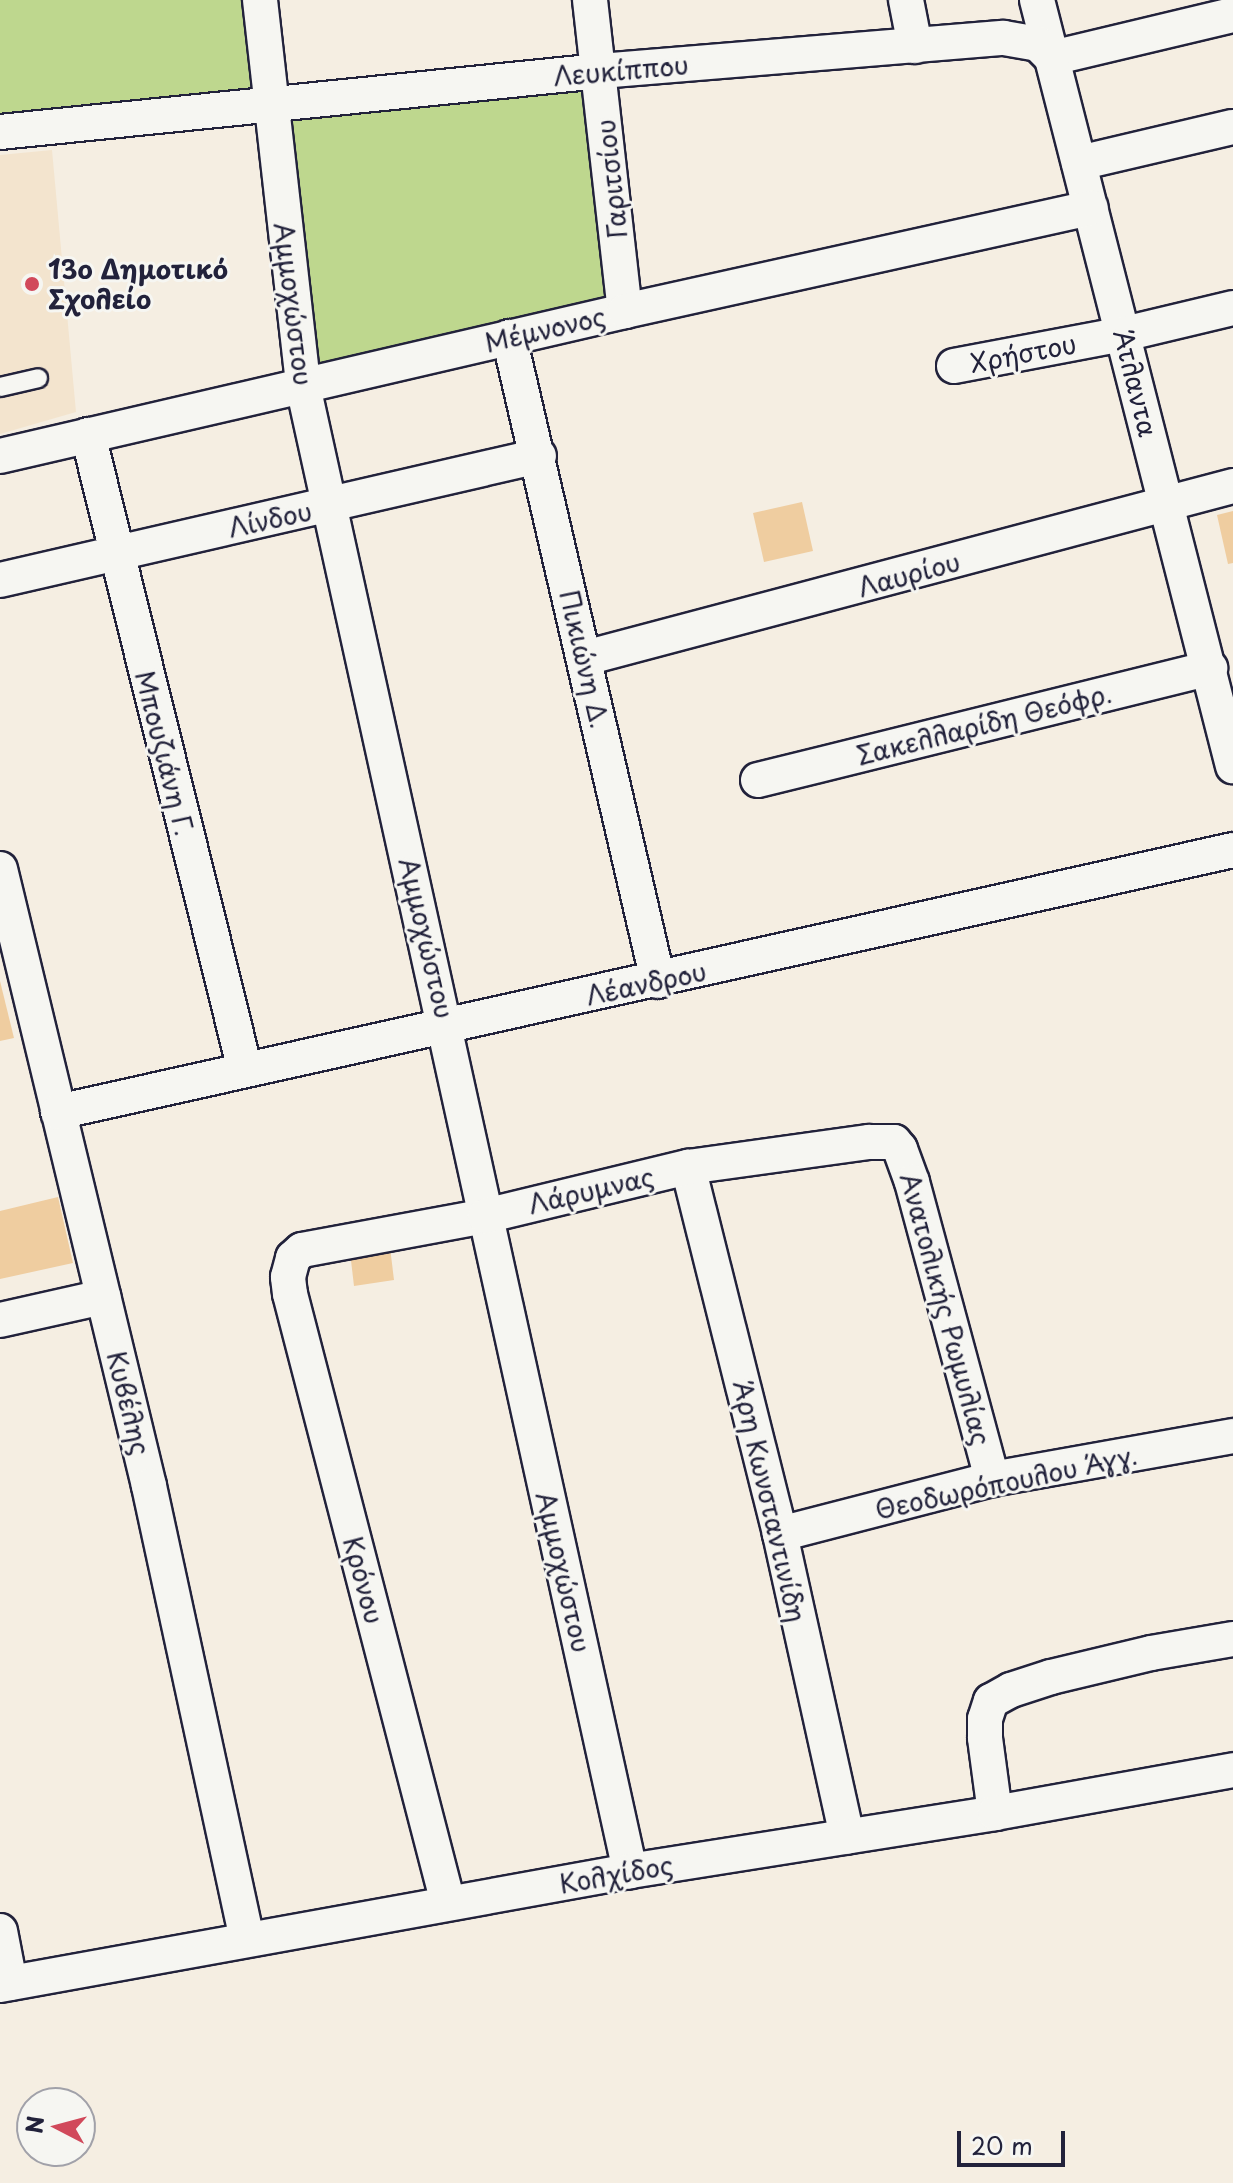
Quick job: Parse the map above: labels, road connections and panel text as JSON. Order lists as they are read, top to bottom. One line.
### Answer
{"streets":{"street":["Λευκίππου","Γαριτσίου","Αμμοχώστου","Μέμνονος","Χρήστου","Άτλαντα","Λίνδου","Λαυρίου","Πικιώνη Δ.","Σακελλαρίδη Θεόφρ.","Μπουζιάνη Γ.","Λέανδρου","Λάρυμνας","Ανατολικής Ρωμυλίας","Κυβέλης","Θεοδωρόπουλου Άγγ.","Άρη Κωνσταντινίδη","Κρόνου","Κολχίδος"]},"crossings":[["Λευκίππου","Γαριτσίου"],["Λευκίππου","Αμμοχώστου"],["Λευκίππου","Άτλαντα"],["Γαριτσίου","Μέμνονος"],["Αμμοχώστου","Μέμνονος"],["Αμμοχώστου","Λίνδου"],["Αμμοχώστου","Λέανδρου"],["Αμμοχώστου","Λάρυμνας"],["Αμμοχώστου","Κολχίδος"],["Μέμνονος","Άτλαντα"],["Μέμνονος","Πικιώνη Δ."],["Μέμνονος","Μπουζιάνη Γ."],["Χρήστου","Άτλαντα"],["Άτλαντα","Λαυρίου"],["Άτλαντα","Σακελλαρίδη Θεόφρ."],["Λίνδου","Πικιώνη Δ."],["Λίνδου","Μπουζιάνη Γ."],["Λαυρίου","Πικιώνη Δ."],["Πικιώνη Δ.","Λέανδρου"],["Μπουζιάνη Γ.","Λέανδρου"],["Λέανδρου","Κυβέλης"],["Λάρυμνας","Ανατολικής Ρωμυλίας"],["Λάρυμνας","Άρη Κωνσταντινίδη"],["Λάρυμνας","Κρόνου"],["Ανατολικής Ρωμυλίας","Θεοδωρόπουλου Άγγ."],["Κυβέλης","Κολχίδος"],["Θεοδωρόπουλου Άγγ.","Άρη Κωνσταντινίδη"],["Άρη Κωνσταντινίδη","Κολχίδος"],["Κρόνου","Κολχίδος"]],"places":["13ο Δημοτικό Σχολείο"],"scale_bar":"20 m","north":"left"}
